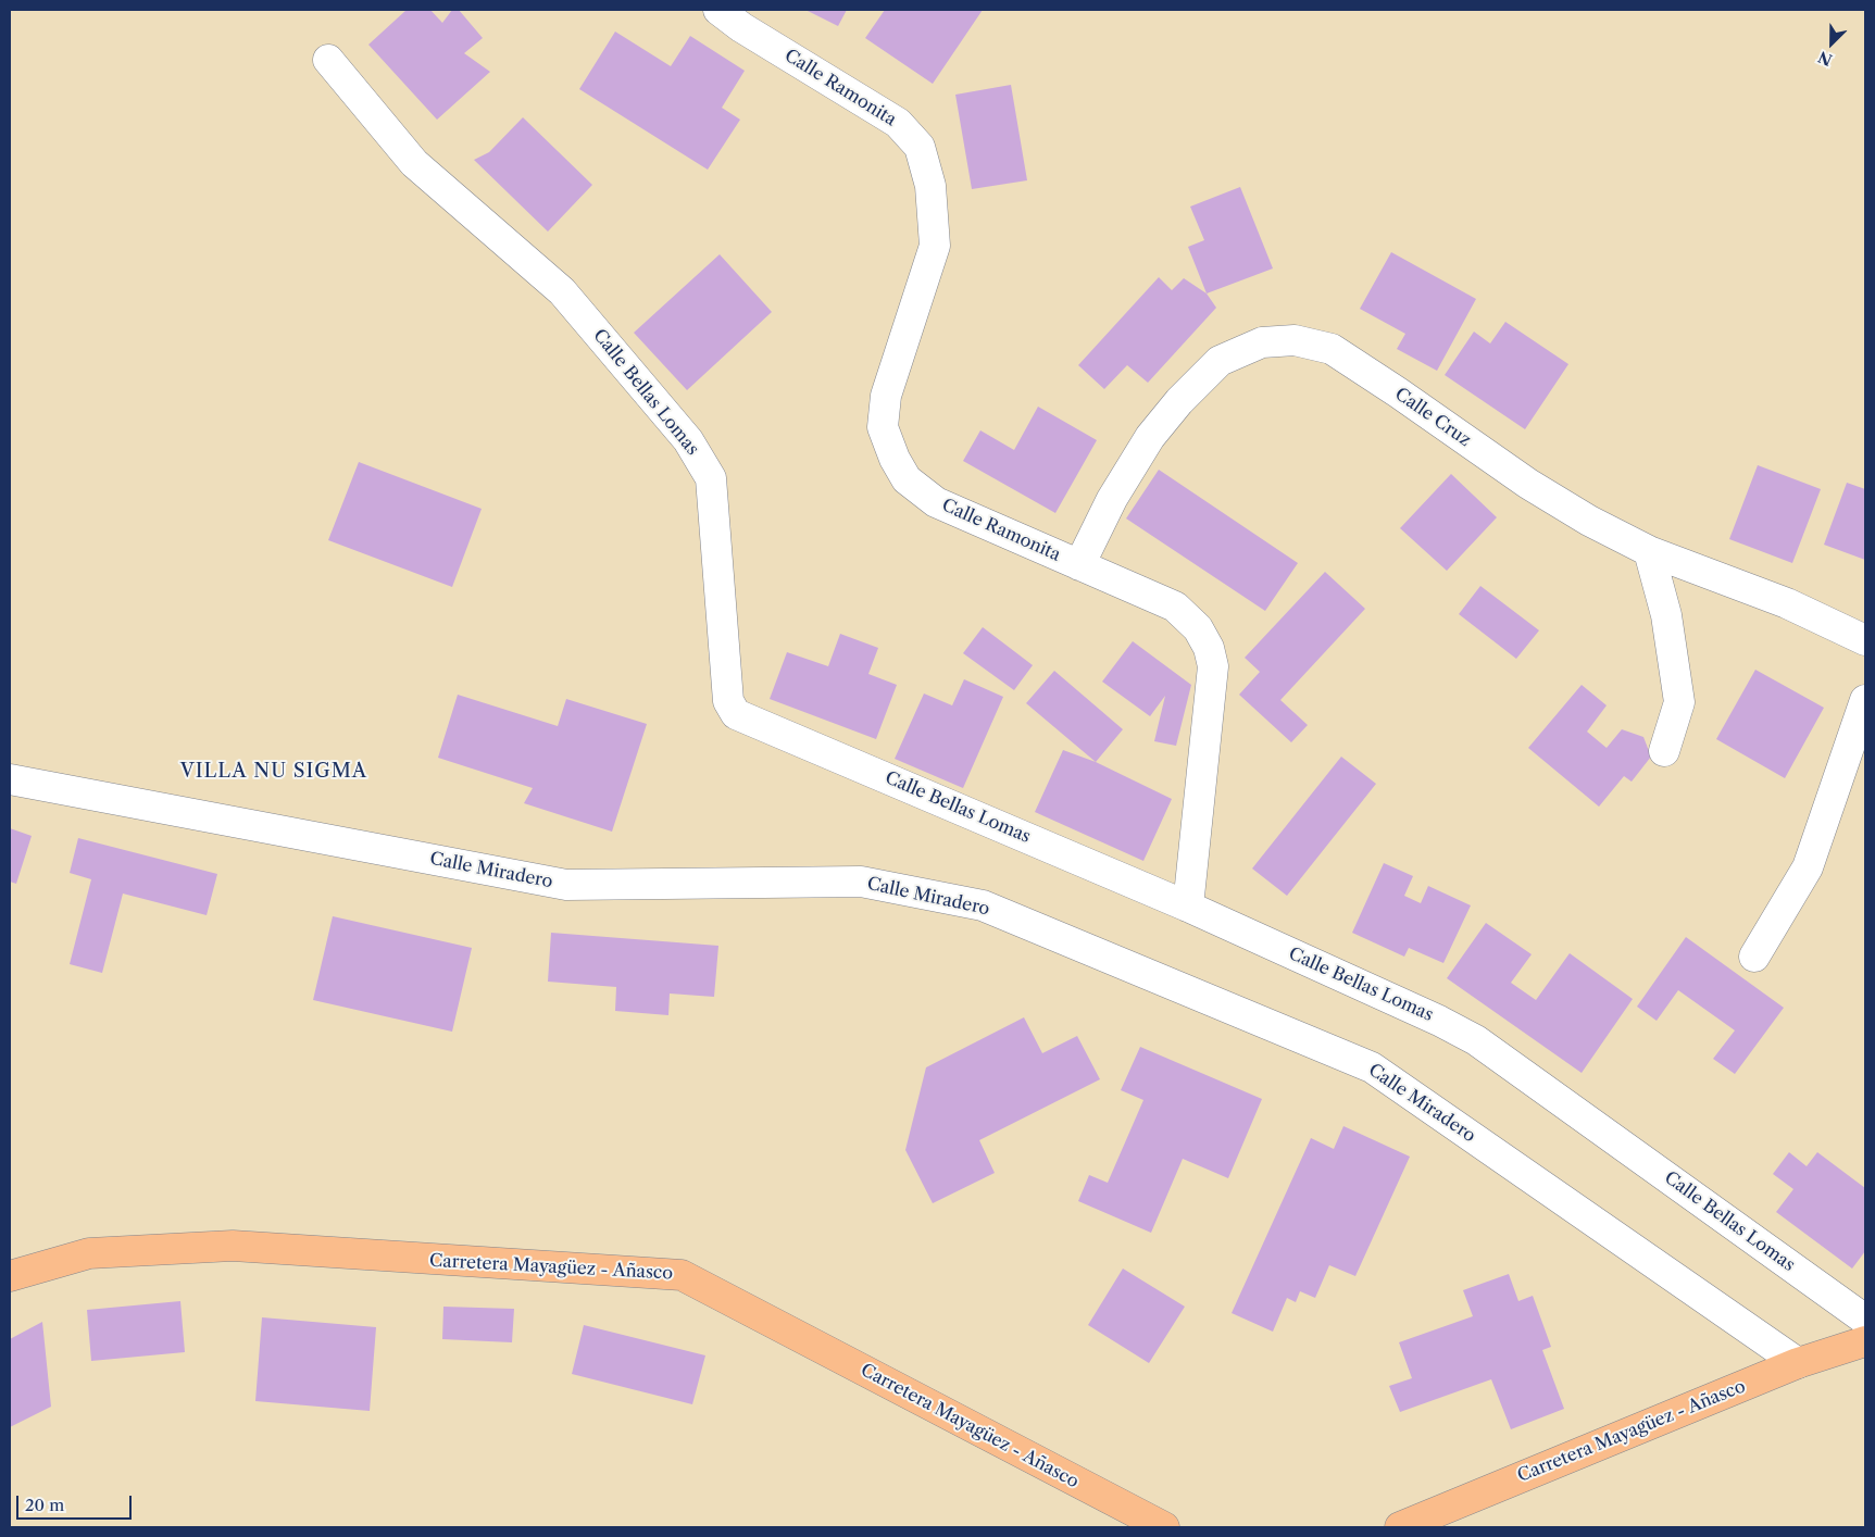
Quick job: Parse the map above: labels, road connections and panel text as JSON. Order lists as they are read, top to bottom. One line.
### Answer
{"streets":{"main road":["Carretera Mayagüez - Añasco"],"street":["Calle Ramonita","Calle Bellas Lomas","Calle Cruz","Calle Miradero"]},"crossings":[["Calle Ramonita","Calle Bellas Lomas"],["Calle Ramonita","Calle Cruz"],["Calle Miradero","Carretera Mayagüez - Añasco"]],"districts":["VILLA NU SIGMA"],"scale_bar":"20 m","north":"bottom left"}
